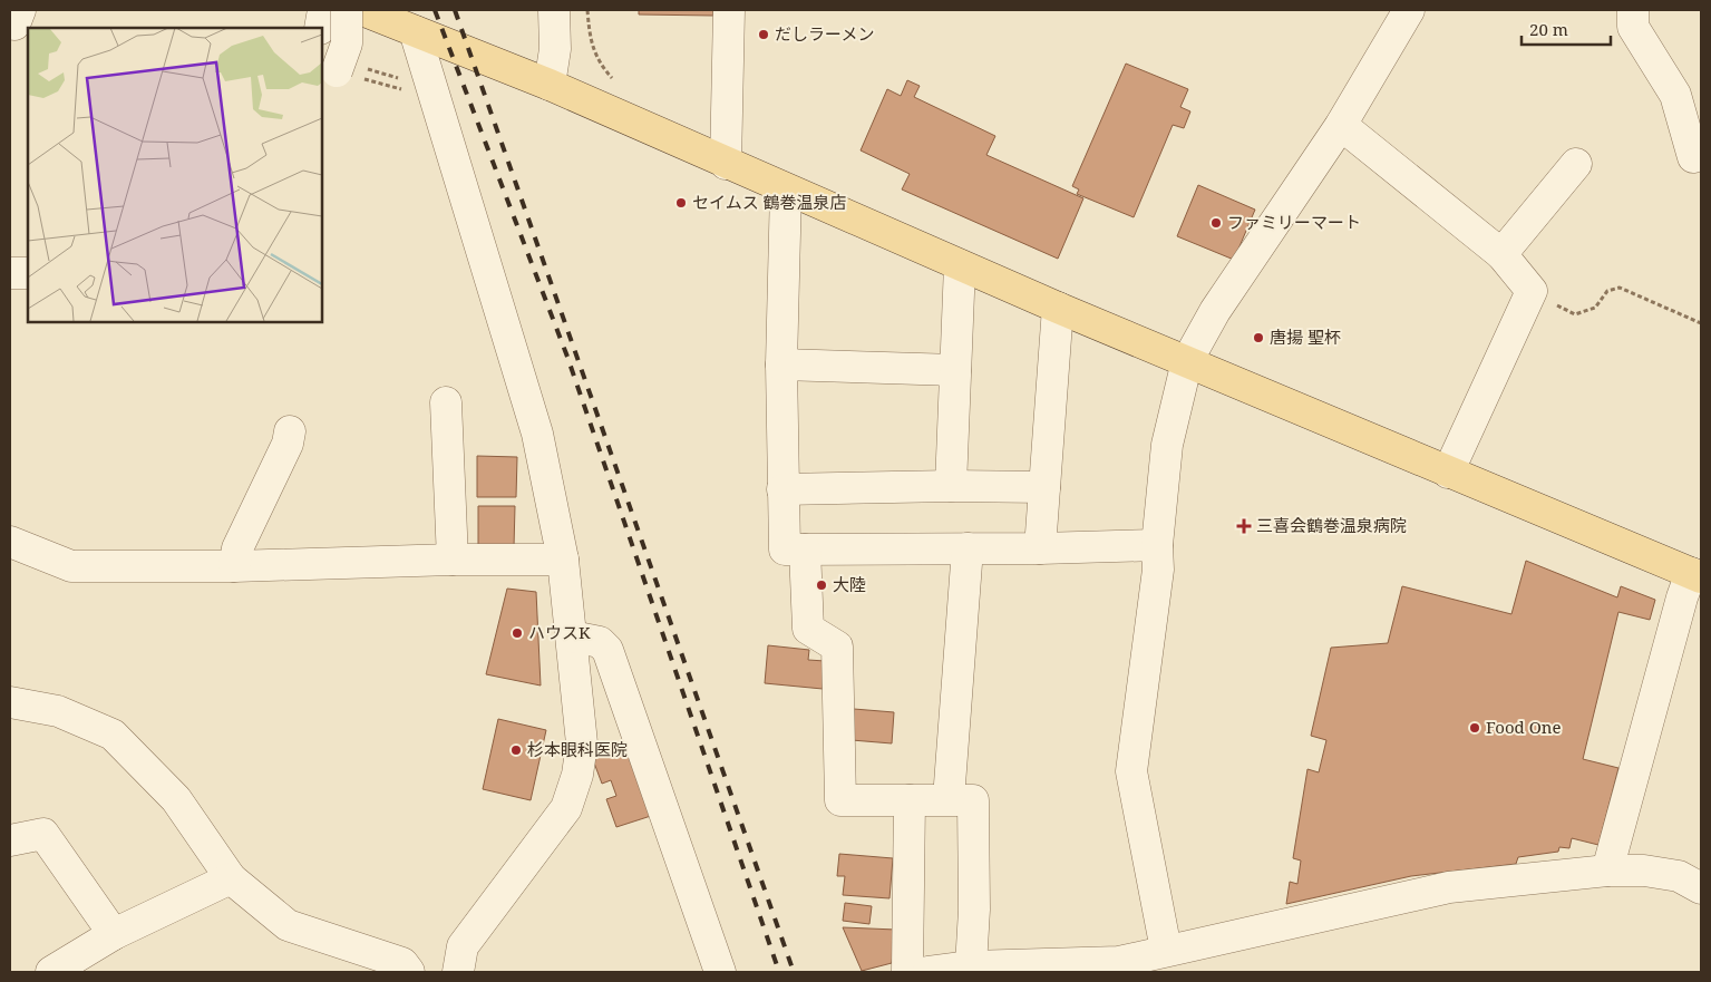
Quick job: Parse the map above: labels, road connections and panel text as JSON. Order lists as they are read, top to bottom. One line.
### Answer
{"places":{"other":["だしラーメン","セイムス 鶴巻温泉店","ファミリーマート","唐揚 聖杯","大陸","ハウスK","Food One","杉本眼科医院"],"health":["三喜会鶴巻温泉病院"]},"scale_bar":"20 m"}
